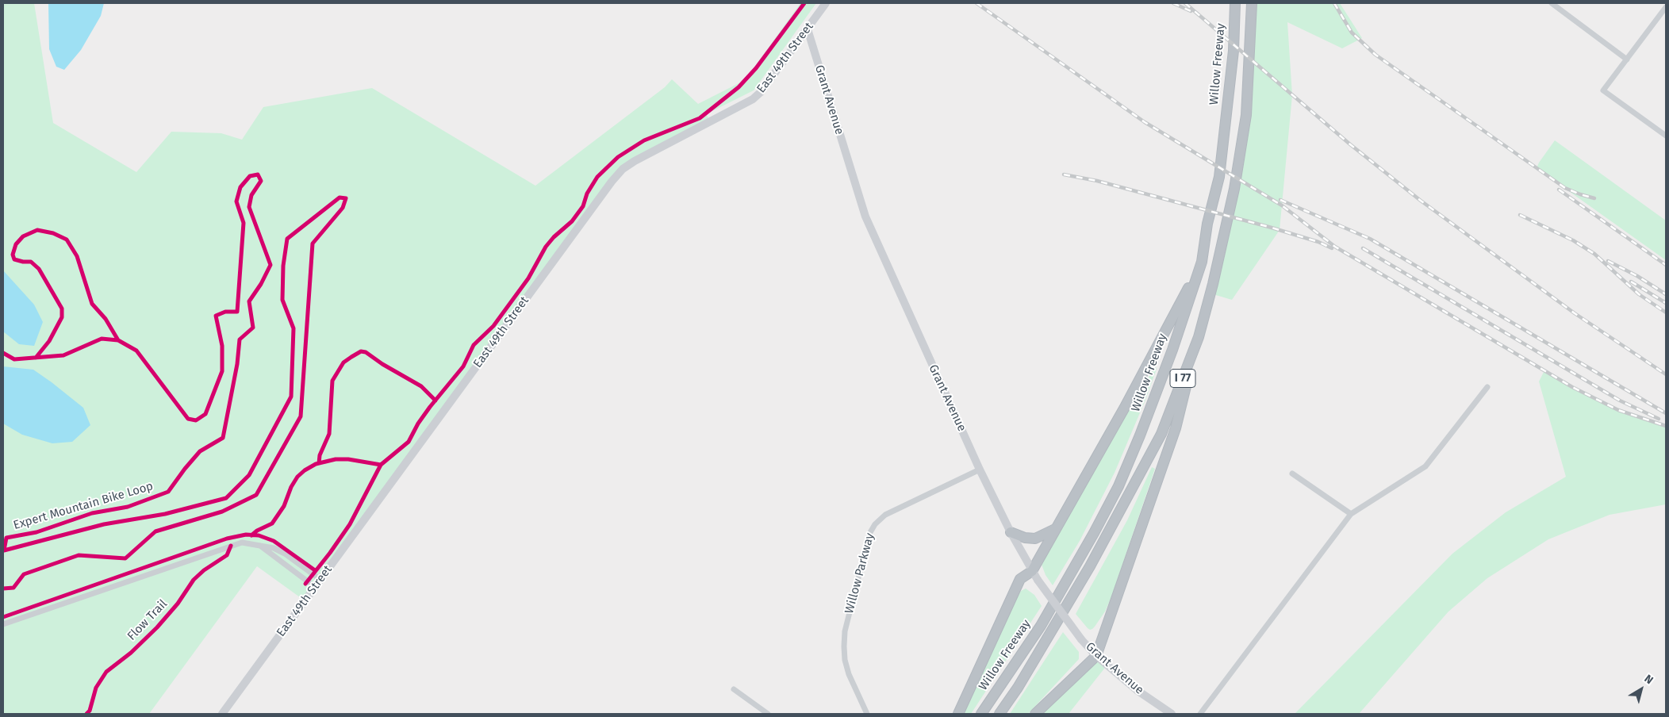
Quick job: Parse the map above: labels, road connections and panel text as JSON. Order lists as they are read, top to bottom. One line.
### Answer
{"streets":{"highway":["Willow Freeway","I 77"],"street":["East 49th Street","Grant Avenue","Willow Parkway"],"cycle path":["Expert Mountain Bike Loop","Flow Trail"]},"crossings":[["East 49th Street","Grant Avenue"],["Grant Avenue","Willow Parkway"]],"north":"top right"}
